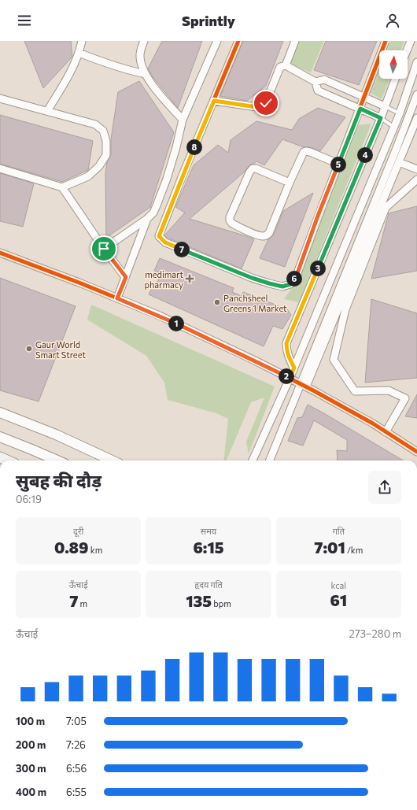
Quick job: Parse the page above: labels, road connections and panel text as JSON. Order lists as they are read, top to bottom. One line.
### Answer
{"places":{"health":["medimart pharmacy"],"other":["Panchsheel Greens 1 Market","Gaur World Smart Street"]},"north":"top","page":{"header":"Sprintly","pins":["8","4","5","7","3","6","1","2"],"heading":["सुबह की दौड़","06:19"],"stats":[["दूरी","0.89 km"],["समय","6:15"],["गति","7:01 /km"],["ऊँचाई","7 m"],["हृदय गति","135 bpm"],["kcal","61"]],"chart":["ऊँचाई","273–280 m"],"list":[{"name":"100 m","note":"7:05"},{"name":"200 m","note":"7:26"},{"name":"300 m","note":"6:56"},{"name":"400 m","note":"6:55"}]}}
